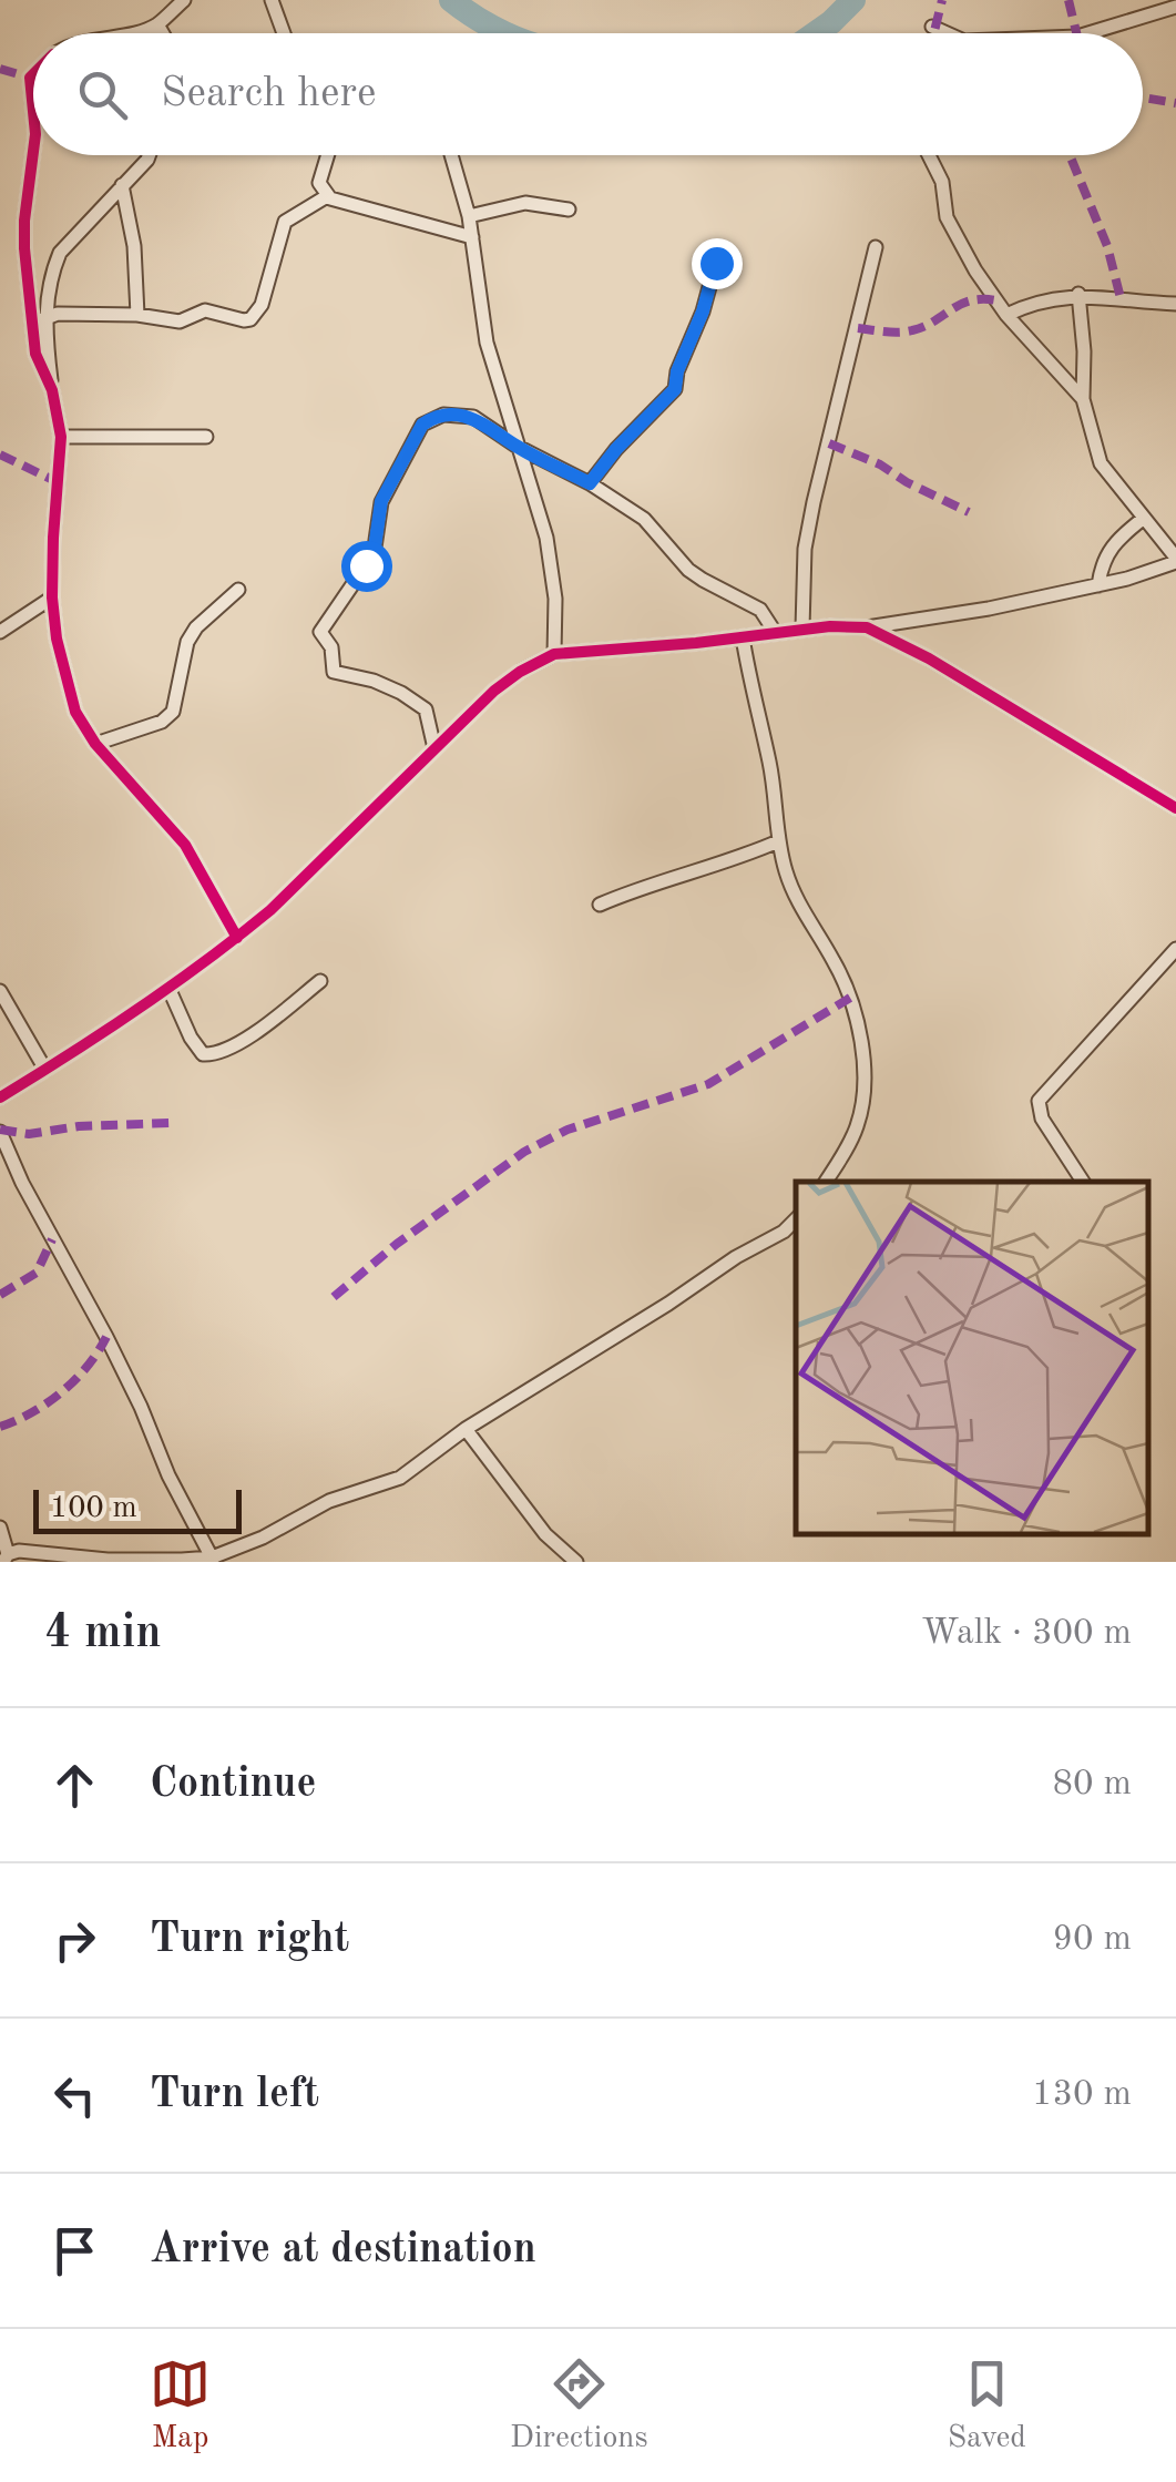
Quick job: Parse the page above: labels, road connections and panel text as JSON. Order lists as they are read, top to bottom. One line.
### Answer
{"scale_bar":"100 m","page":{"search":"Search here","scale":"100 m","heading":["4 min","Walk · 300 m"],"list":[["Continue","80 m"],["Turn right","90 m"],["Turn left","130 m"],"Arrive at destination"],"nav":["Map","Directions","Saved"]}}
